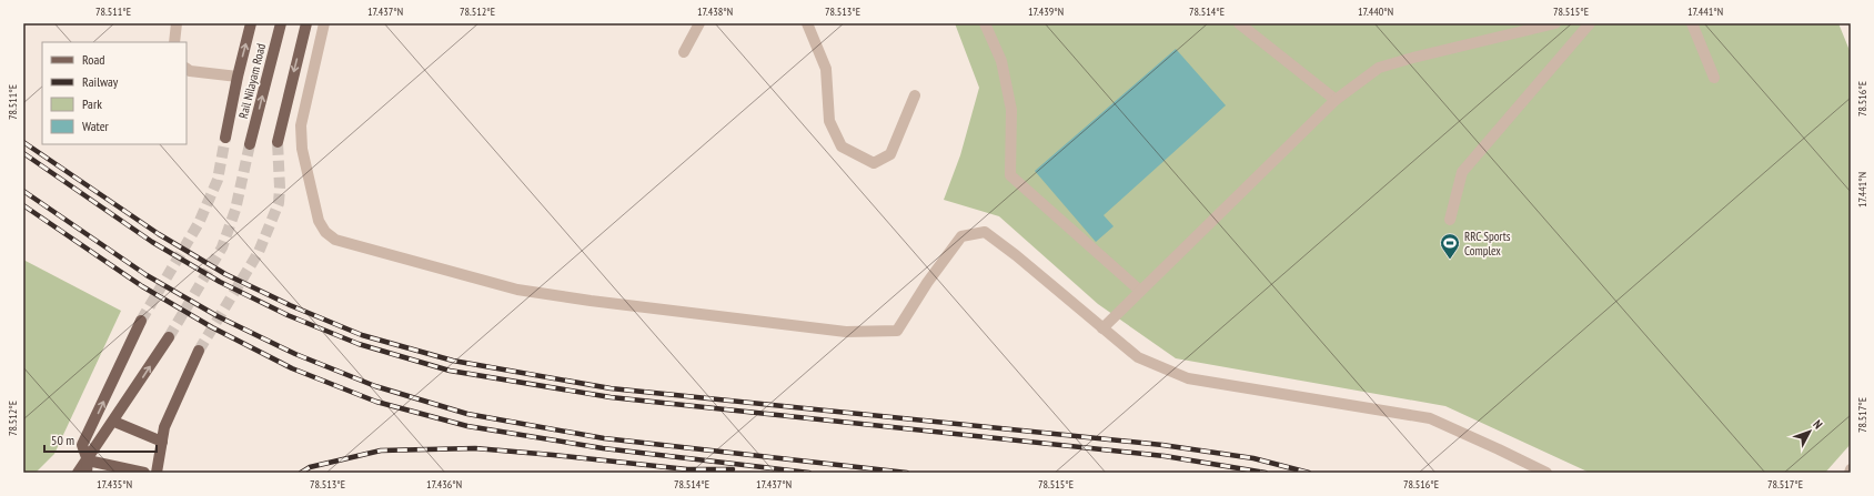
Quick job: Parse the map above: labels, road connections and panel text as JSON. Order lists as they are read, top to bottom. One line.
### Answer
{"streets":{"main road":["Rail Nilayam Road"]},"places":{"sports":["RRC Sports Complex"]},"legend":["Road","Railway","Park","Water"],"scale_bar":"50 m","north":"top right","coordinates":["78.511°E","17.437°N","78.512°E","17.438°N","78.513°E","17.439°N","78.514°E","17.440°N","78.515°E","17.441°N","78.516°E","78.517°E","17.435°N","17.436°N"]}
